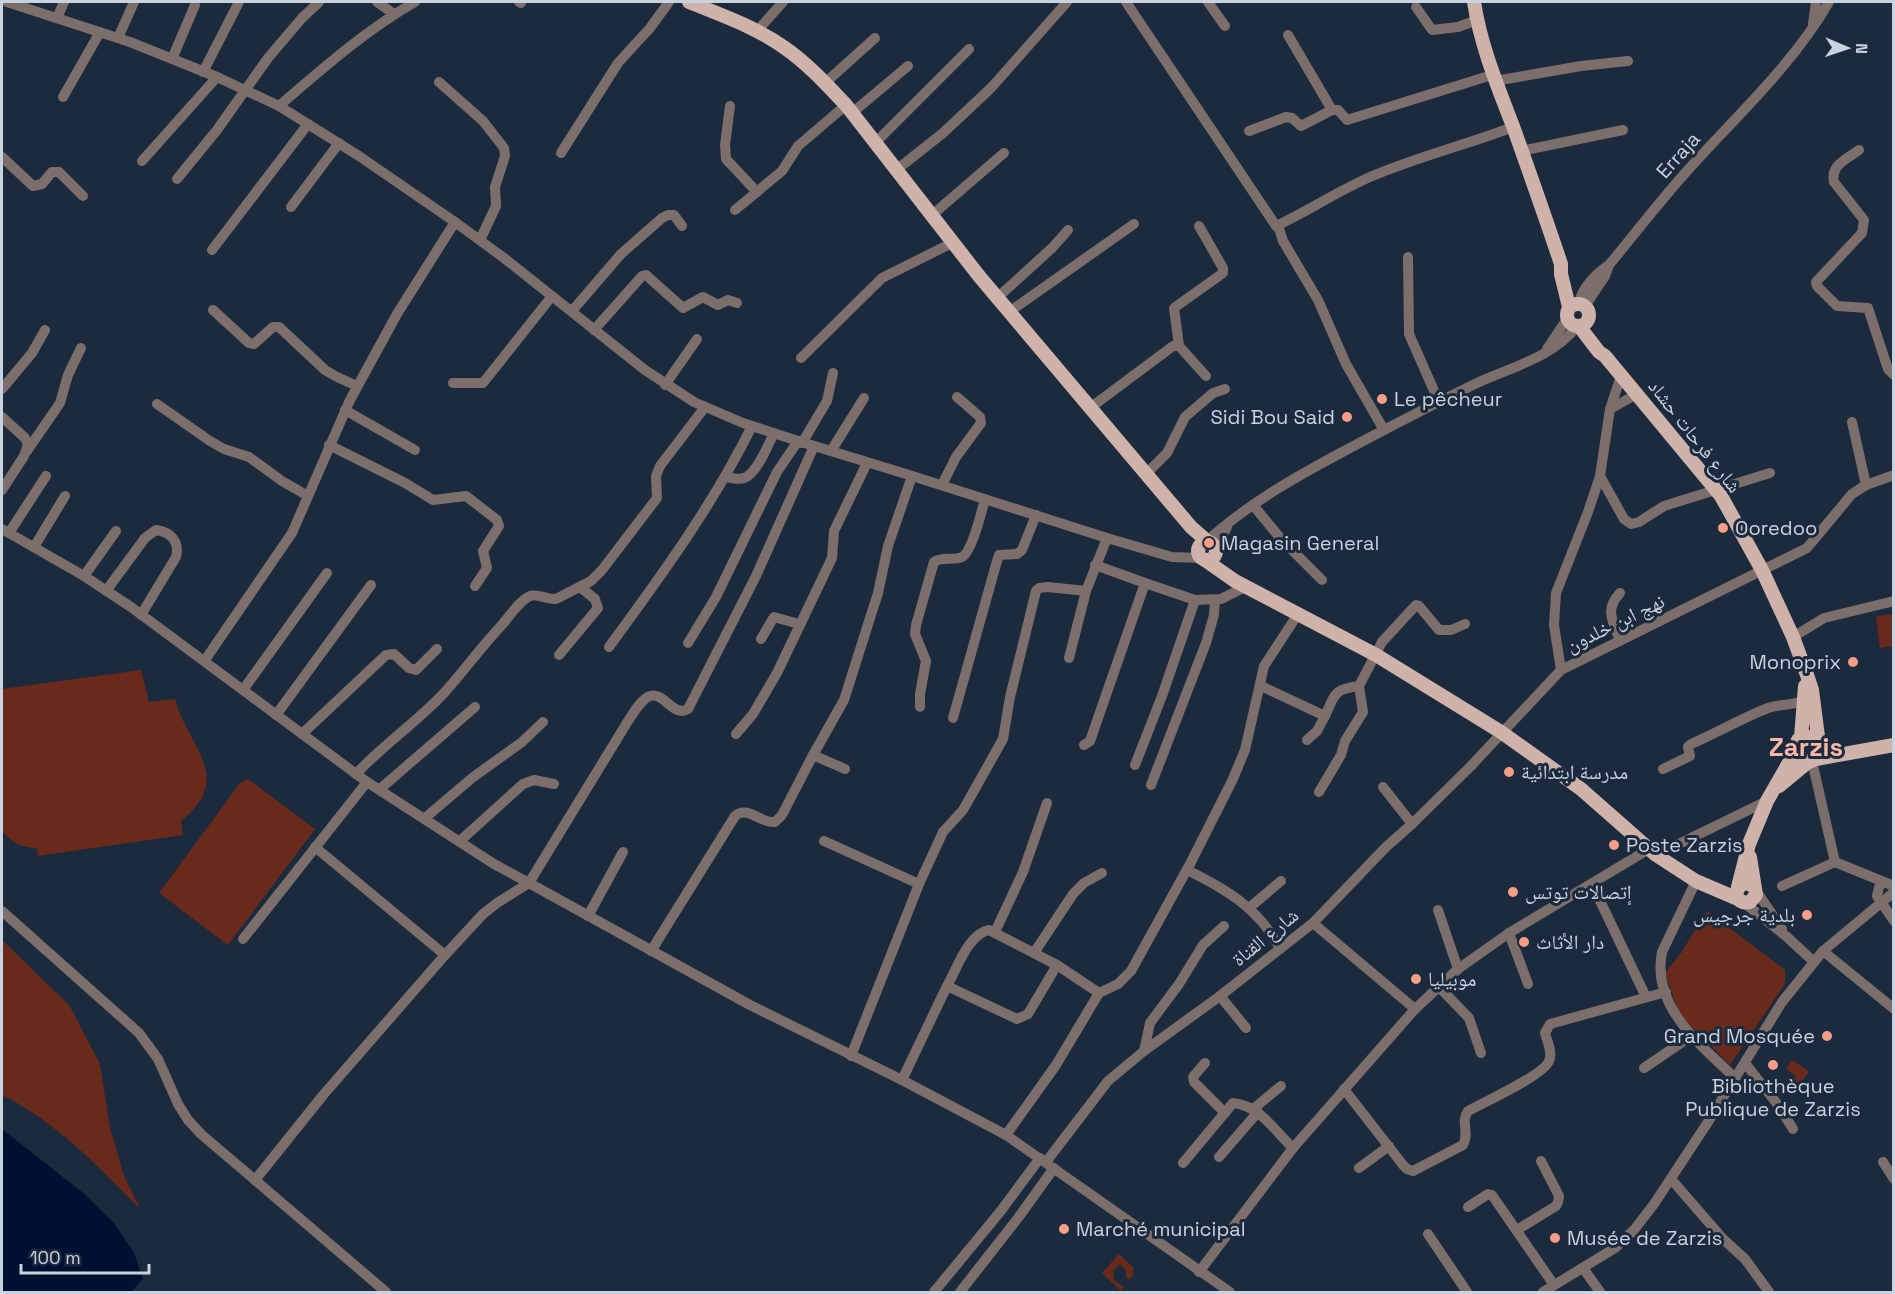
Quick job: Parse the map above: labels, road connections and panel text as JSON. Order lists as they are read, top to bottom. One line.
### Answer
{"streets":{"main road":["شارع فرحات حشاد"],"street":["Erraja","نهج ابن خلدون","شارع القناة"]},"crossings":[["Erraja","شارع فرحات حشاد"],["شارع فرحات حشاد","نهج ابن خلدون"],["نهج ابن خلدون","شارع القناة"]],"districts":["Zarzis"],"places":["Le pêcheur","Sidi Bou Said","Ooredoo","Magasin General","Monoprix","مدرسة ابتدائية","Poste Zarzis","إتصالات توتس","بلدية جرجيس","دار الأثاث","موبيليا","Grand Mosquée","Bibliothèque Publique de Zarzis","Marché municipal","Musée de Zarzis"],"scale_bar":"100 m","north":"right"}
